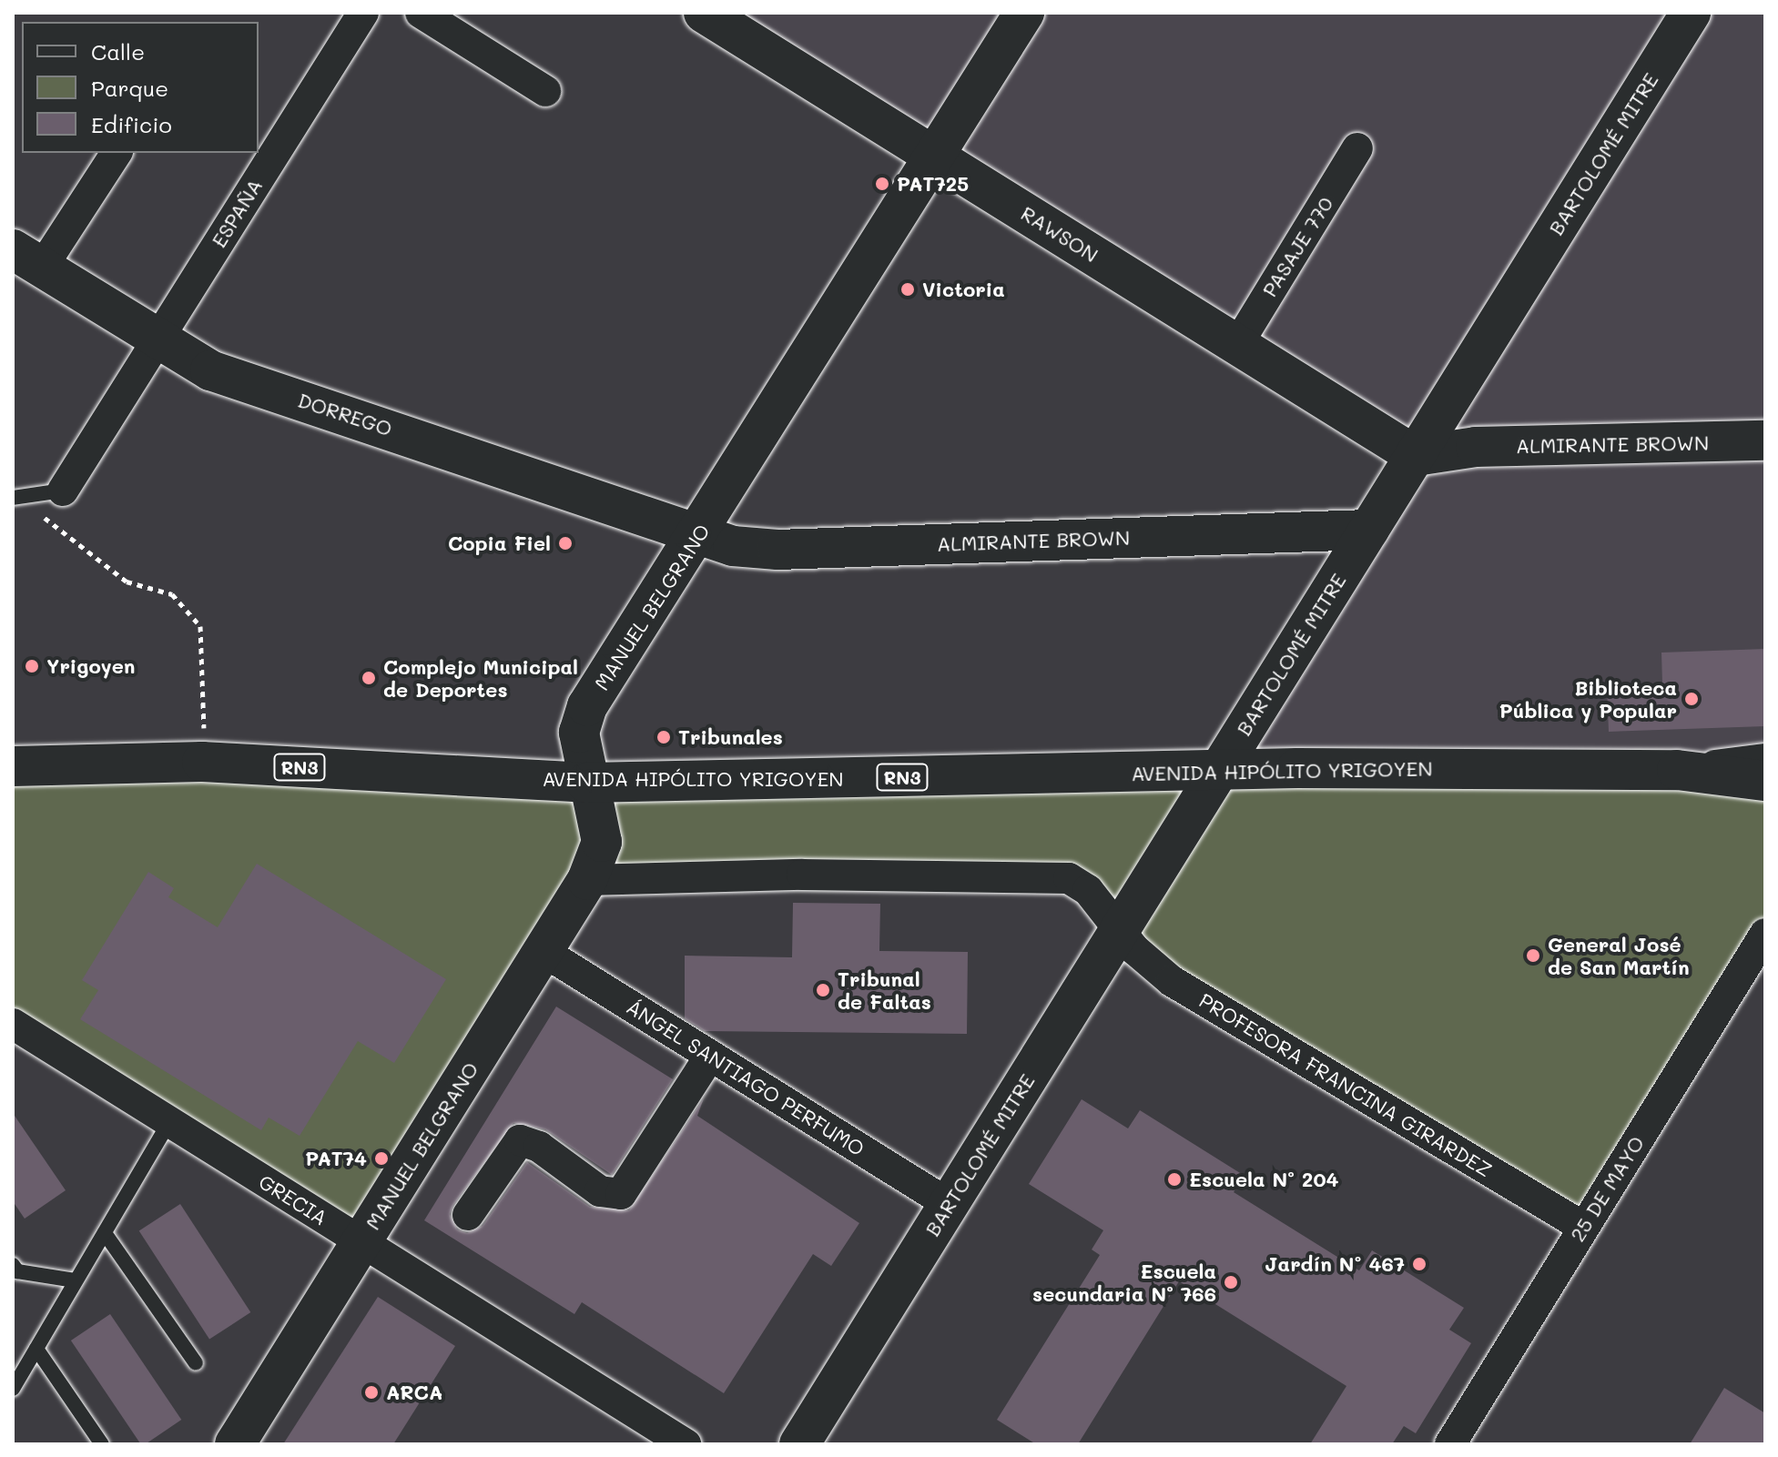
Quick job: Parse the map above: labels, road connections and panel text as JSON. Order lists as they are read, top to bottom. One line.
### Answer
{"streets":{"main road":["BARTOLOMÉ MITRE","RAWSON","DORREGO","ALMIRANTE BROWN","MANUEL BELGRANO","RN3","AVENIDA HIPÓLITO YRIGOYEN"],"street":["ESPAÑA","PASAJE 770","ÁNGEL SANTIAGO PERFUMO","PROFESORA FRANCINA GIRARDEZ","25 DE MAYO","GRECIA"]},"crossings":[["BARTOLOMÉ MITRE","RAWSON"],["BARTOLOMÉ MITRE","ALMIRANTE BROWN"],["BARTOLOMÉ MITRE","AVENIDA HIPÓLITO YRIGOYEN"],["BARTOLOMÉ MITRE","ÁNGEL SANTIAGO PERFUMO"],["BARTOLOMÉ MITRE","PROFESORA FRANCINA GIRARDEZ"],["ESPAÑA","DORREGO"],["RAWSON","PASAJE 770"],["RAWSON","ALMIRANTE BROWN"],["RAWSON","MANUEL BELGRANO"],["DORREGO","ALMIRANTE BROWN"],["DORREGO","MANUEL BELGRANO"],["ALMIRANTE BROWN","MANUEL BELGRANO"],["MANUEL BELGRANO","AVENIDA HIPÓLITO YRIGOYEN"],["MANUEL BELGRANO","ÁNGEL SANTIAGO PERFUMO"],["MANUEL BELGRANO","PROFESORA FRANCINA GIRARDEZ"],["MANUEL BELGRANO","GRECIA"],["PROFESORA FRANCINA GIRARDEZ","25 DE MAYO"]],"places":["PAT725","Victoria","Copia Fiel","Yrigoyen","Complejo Municipal de Deportes","Biblioteca Pública y Popular","Tribunales","General José de San Martín","Tribunal de Faltas","PAT74","Escuela Nº 204","Jardín Nº 467","Escuela secundaria Nº 766","ARCA"],"legend":["Calle","Parque","Edificio"]}
